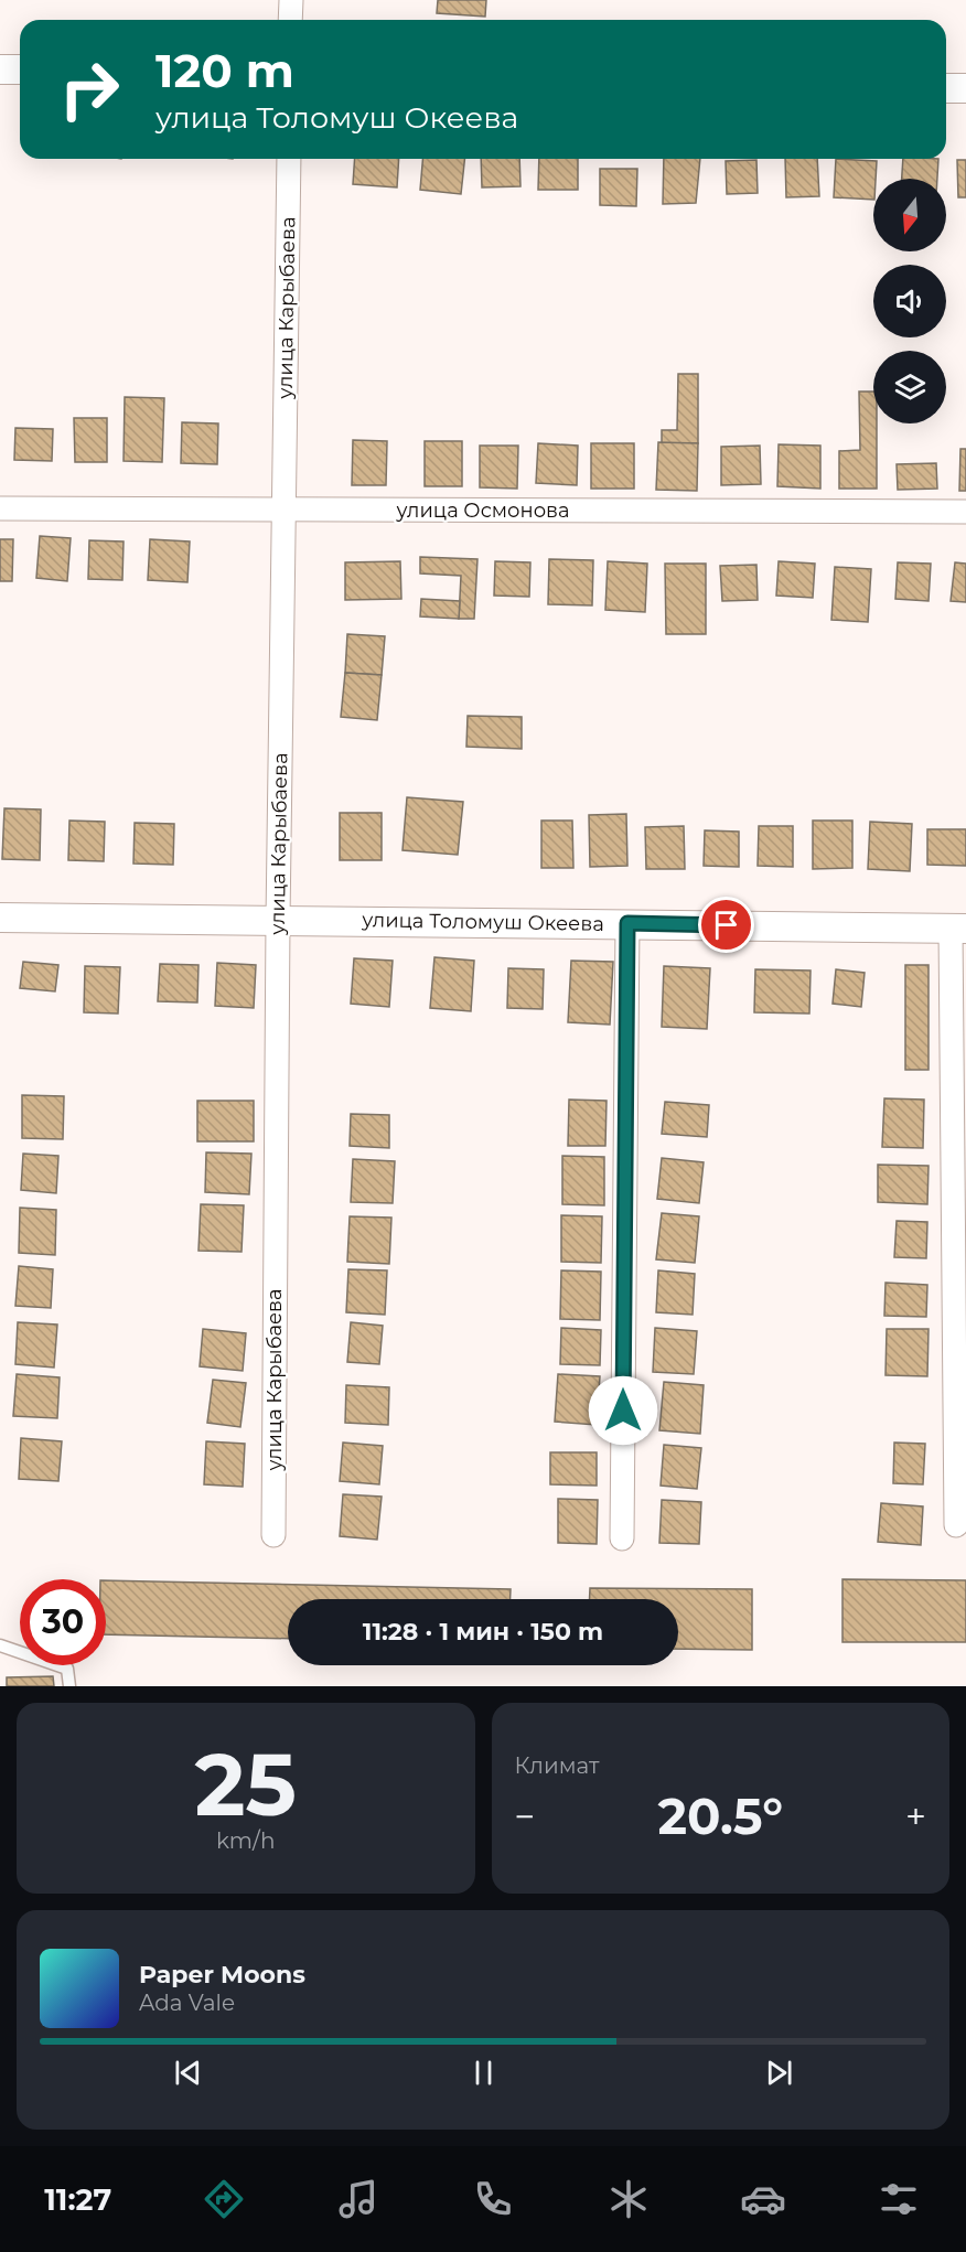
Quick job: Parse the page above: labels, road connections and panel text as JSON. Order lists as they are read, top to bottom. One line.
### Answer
{"streets":{"street":["улица Карыбаева","улица Осмонова","улица Толомуш Океева"]},"crossings":[["улица Карыбаева","улица Осмонова"],["улица Карыбаева","улица Толомуш Океева"]],"north":"bottom","page":{"turn":["120 m","улица Толомуш Океева"],"limit":"30","trip":"11:28 · 1 мин · 150 m","tile":[["25","km/h"],"Климат"],"heat":["−","20.5°","+"],"song":["Paper Moons","Ada Vale"],"tabs":"11:27"}}
